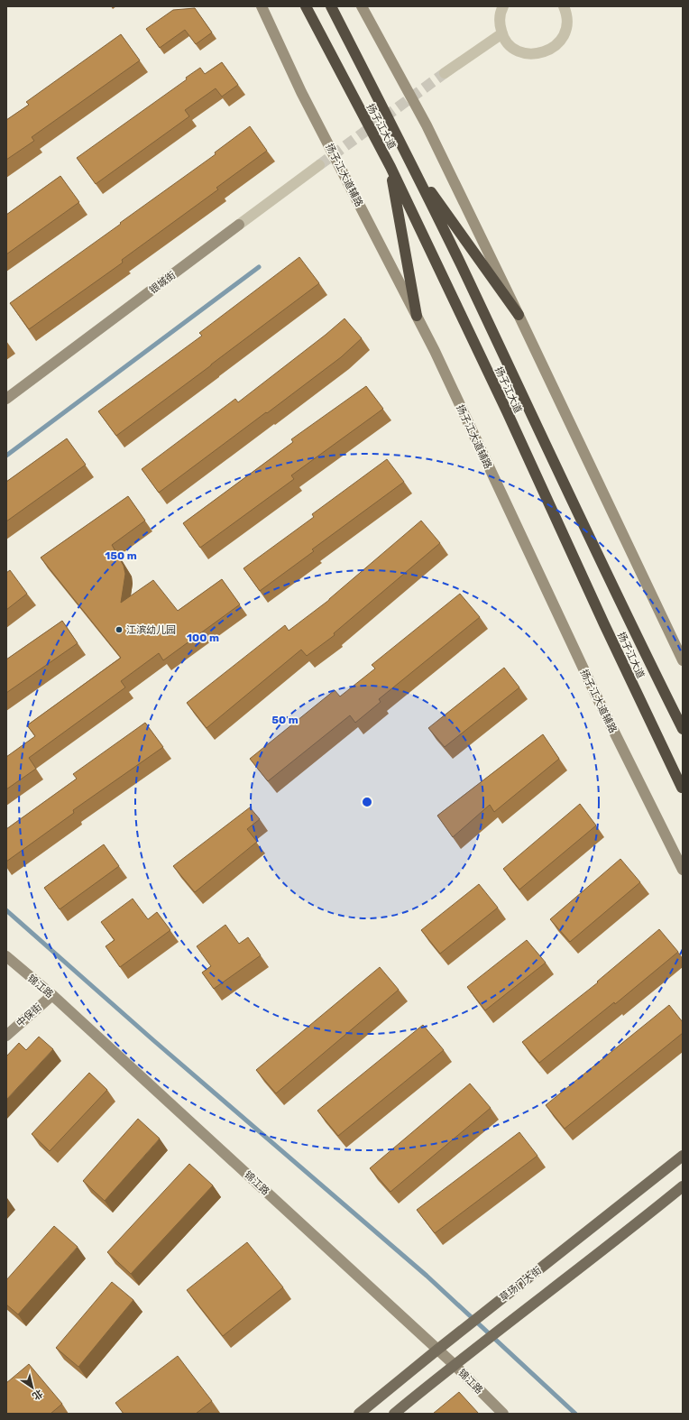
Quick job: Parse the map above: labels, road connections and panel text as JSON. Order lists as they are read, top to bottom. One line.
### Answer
{"streets":{"highway":["扬子江大道"],"main road":["扬子江大道辅路","银城街","锦江路","中保街","草场门大街"]},"crossings":[["锦江路","中保街"],["锦江路","草场门大街"]],"places":["江滨幼儿园"],"north":"bottom right","rings":["150 m","100 m","50 m"]}
